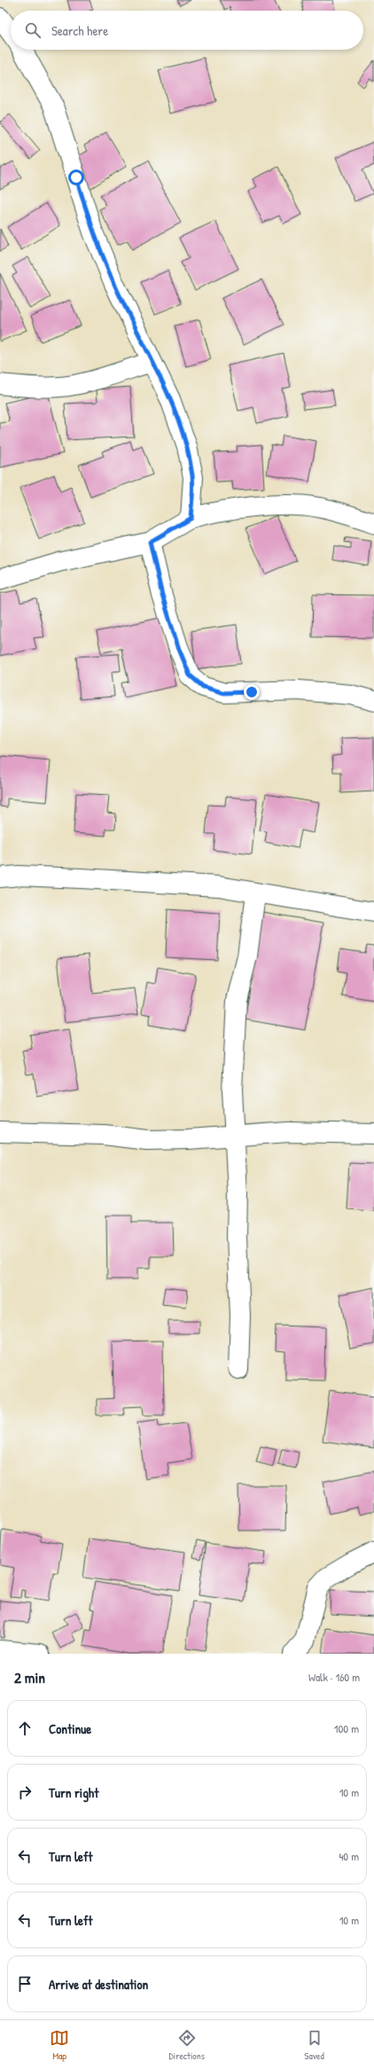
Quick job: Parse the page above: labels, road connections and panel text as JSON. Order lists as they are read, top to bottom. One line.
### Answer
{"page":{"search":"Search here","heading":["2 min","Walk · 160 m"],"list":[["Continue","100 m"],["Turn right","10 m"],["Turn left","40 m"],["Turn left","10 m"],"Arrive at destination"],"nav":["Map","Directions","Saved"]}}
